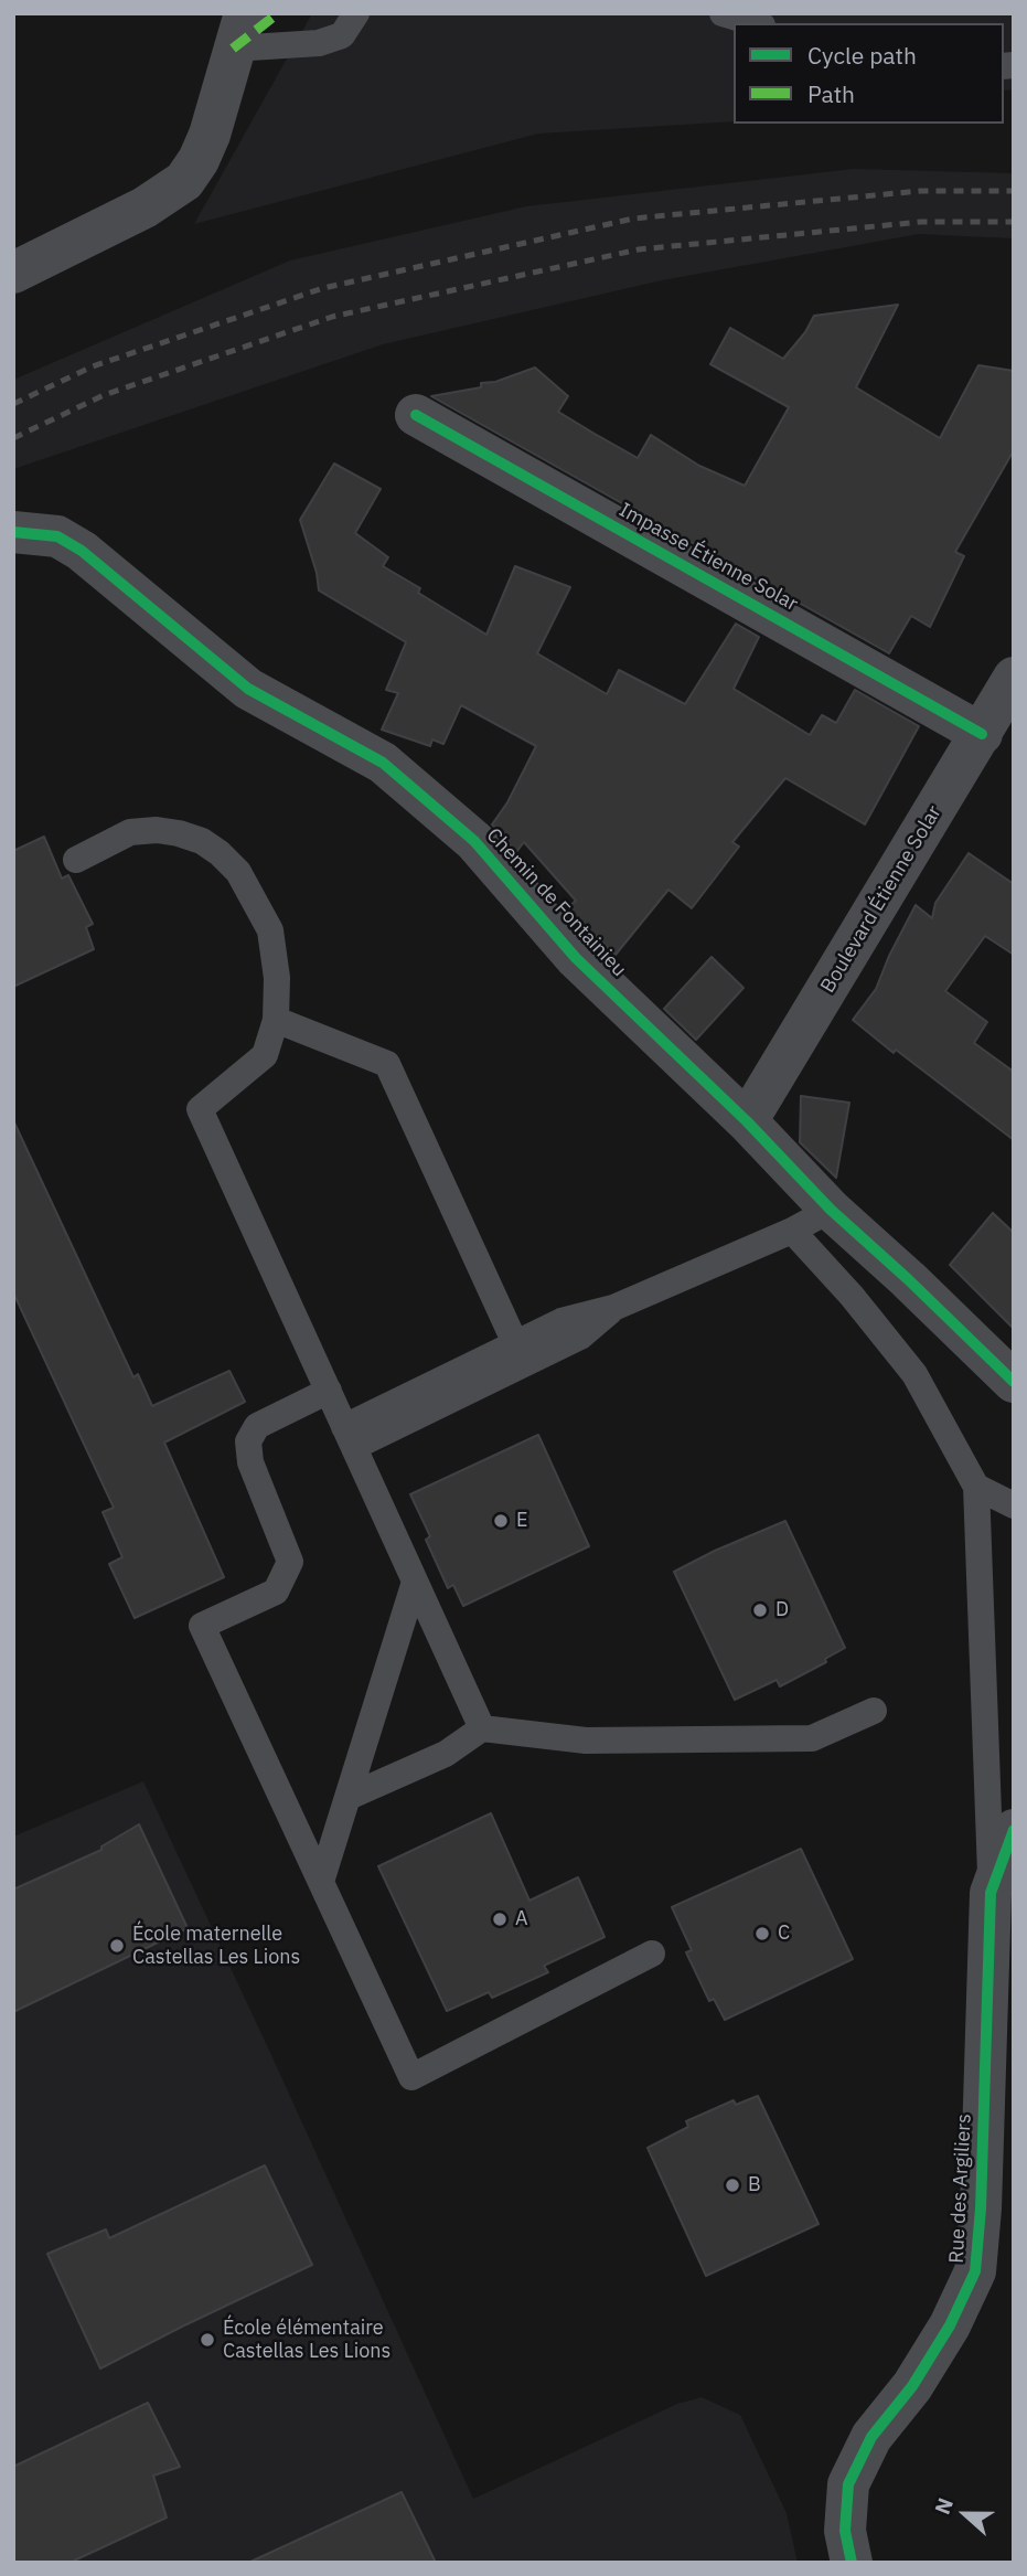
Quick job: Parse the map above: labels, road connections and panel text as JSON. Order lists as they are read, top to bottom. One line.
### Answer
{"streets":{"street":["Impasse Étienne Solar","Boulevard Étienne Solar","Chemin de Fontainieu","Rue des Argiliers"]},"crossings":[["Impasse Étienne Solar","Boulevard Étienne Solar"],["Boulevard Étienne Solar","Chemin de Fontainieu"]],"places":["E","D","A","C","École maternelle Castellas Les Lions","B","École élémentaire Castellas Les Lions"],"legend":["Cycle path","Path"],"north":"left"}
